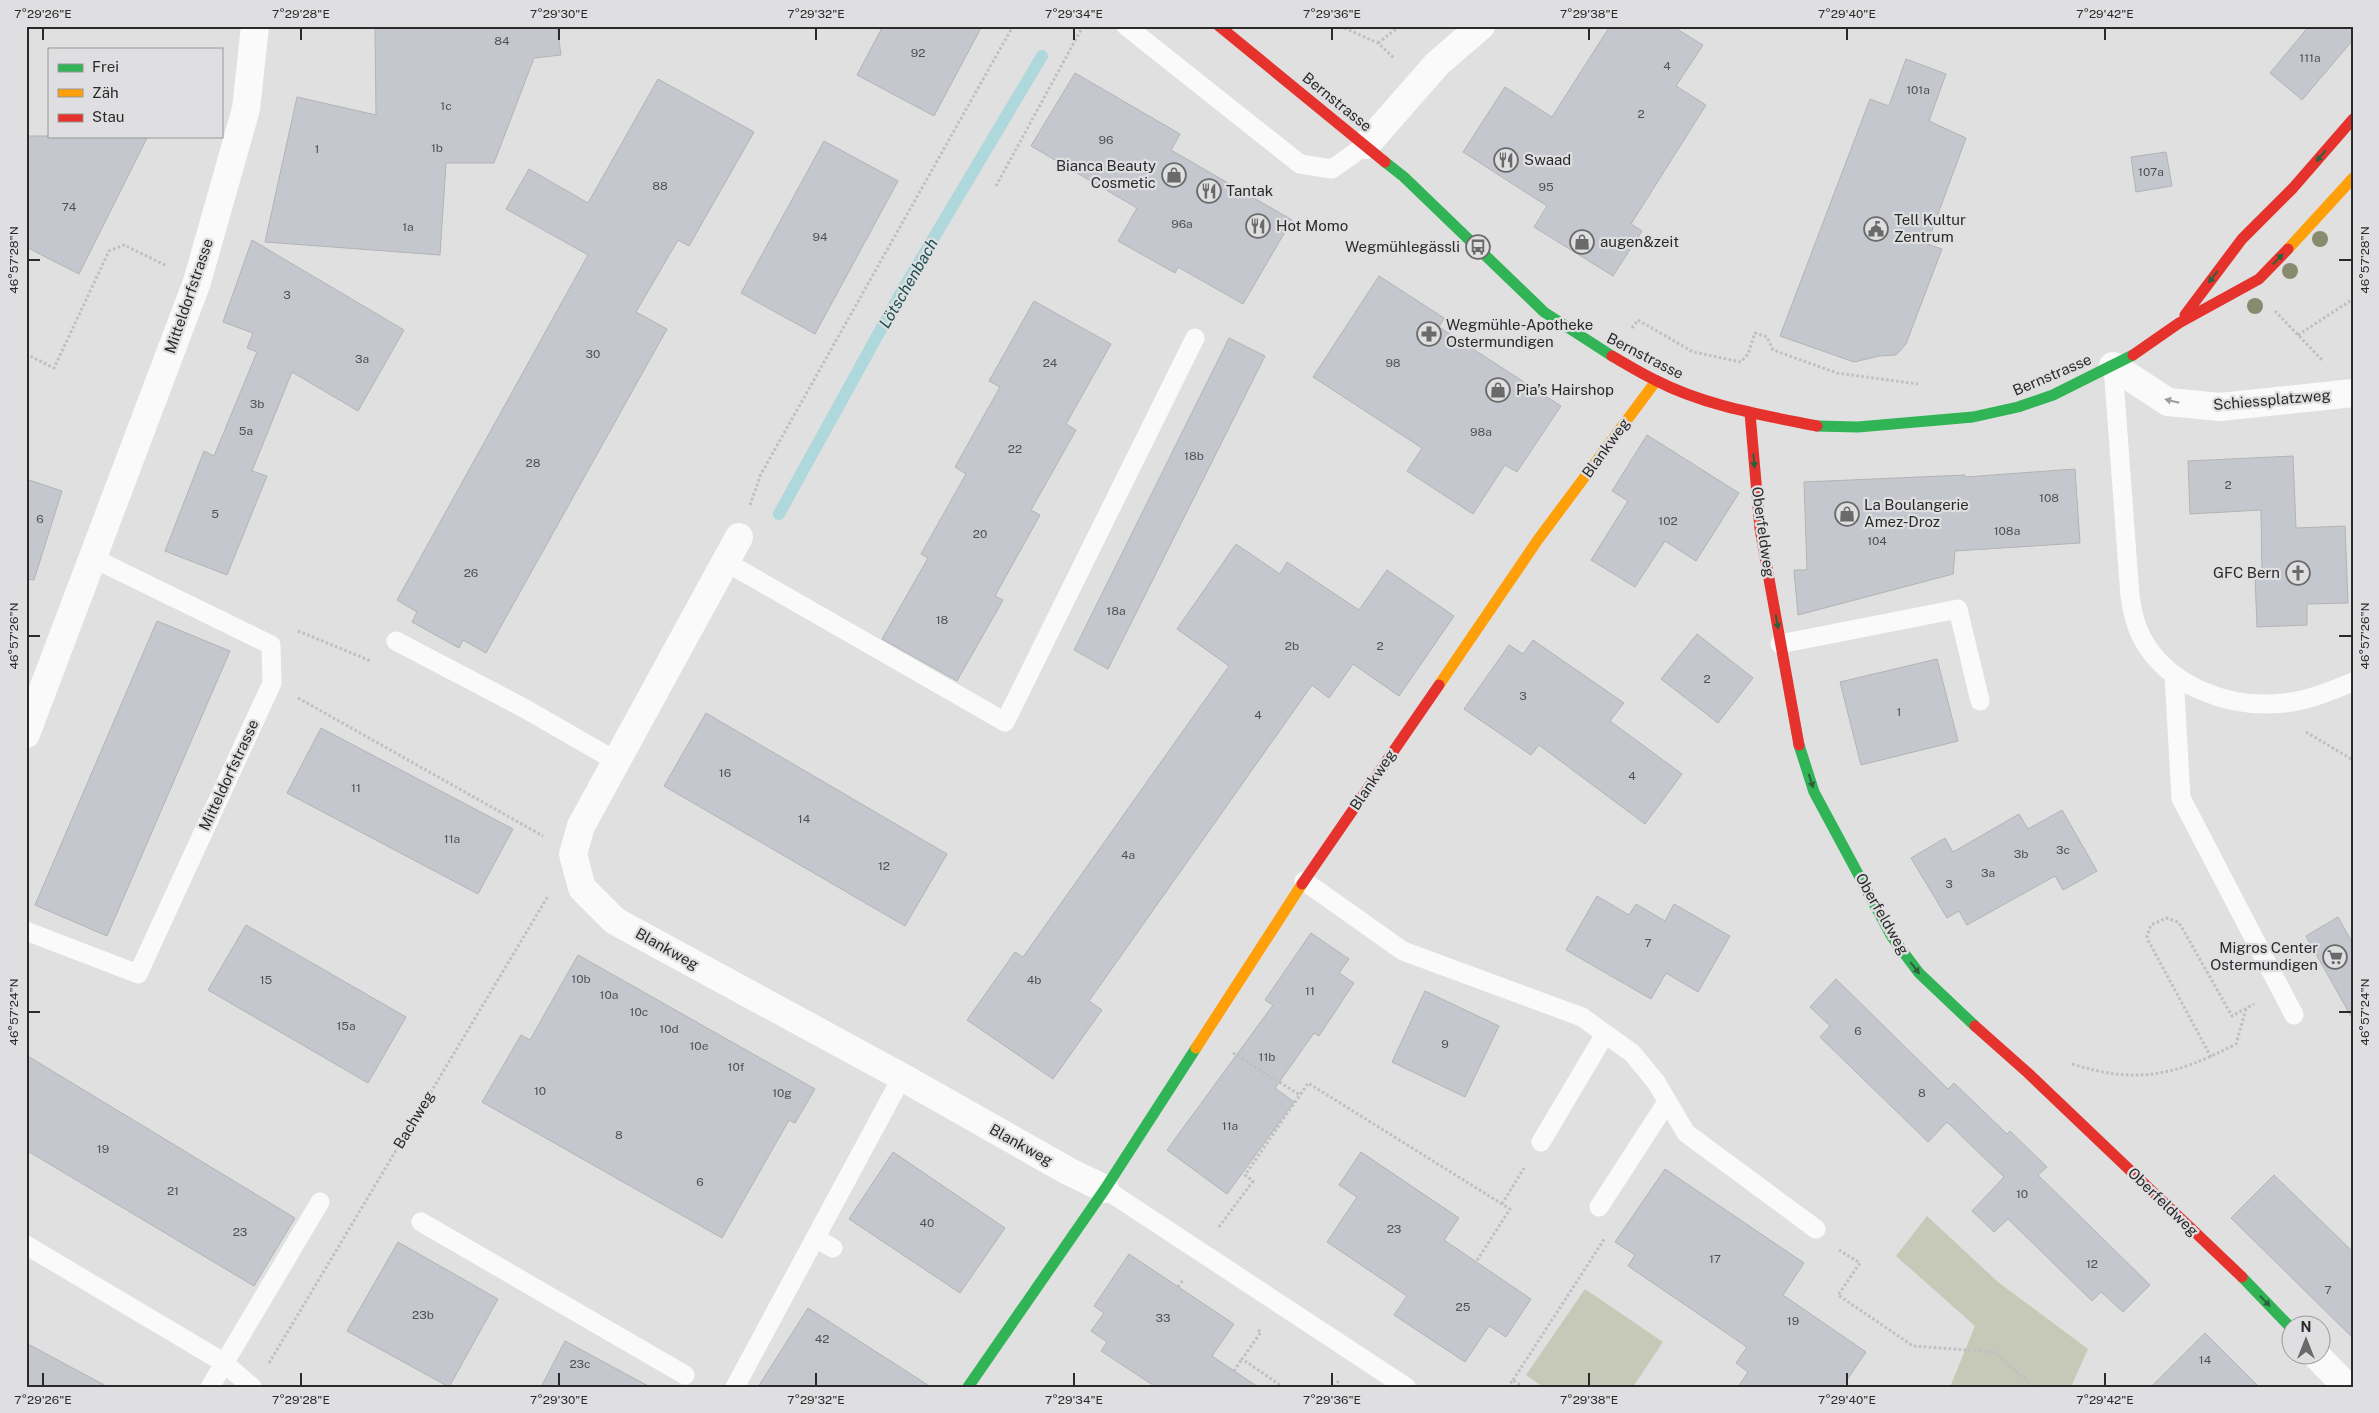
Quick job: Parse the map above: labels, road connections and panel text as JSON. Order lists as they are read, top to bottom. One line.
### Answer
{"streets":{"street":["Bernstrasse","Mitteldorfstrasse","Schiessplatzweg","Blankweg","Oberfeldweg"],"path":["Bachweg"]},"crossings":[["Bernstrasse","Schiessplatzweg"],["Bernstrasse","Blankweg"],["Bernstrasse","Oberfeldweg"],["Blankweg","Bachweg"]],"one_way":["Schiessplatzweg","Oberfeldweg"],"water":["Lötschenbach"],"places":{"restaurant":["Swaad","Tantak","Hot Momo"],"shop":["Bianca Beauty Cosmetic","augen&zeit","Pia’s Hairshop","La Boulangerie Amez-Droz"],"public building":["Tell Kultur Zentrum"],"bus stop":["Wegmühlegässli"],"pharmacy":["Wegmühle-Apotheke Ostermundigen"],"church":["GFC Bern"],"supermarket":["Migros Center Ostermundigen"]},"house_numbers":["84","92","111a","4","101a","1c","2","96","1b","1","107a","88","95","74","96a","1a","94","3","30","3a","24","98","3b","5a","98a","22","18b","28","2","108","5","6","102","108a","20","104","26","18a","18","2b","2","2","3","1","4","16","4","11","14","11a","3c","3b","4a","12","3a","3","7","10b","15","4b","11","10a","10c","15a","10d","6","9","10e","11b","10f","10","10g","8","11a","8","19","6","21","10","40","23","23","17","12","7","25","23b","33","19","42","14","23c"],"legend":["Frei","Zäh","Stau"],"north":"top","coordinates":["7°29'26\"E","7°29'28\"E","7°29'30\"E","7°29'32\"E","7°29'34\"E","7°29'36\"E","7°29'38\"E","7°29'40\"E","7°29'42\"E","46°57'28\"N","46°57'26\"N","46°57'24\"N"]}
